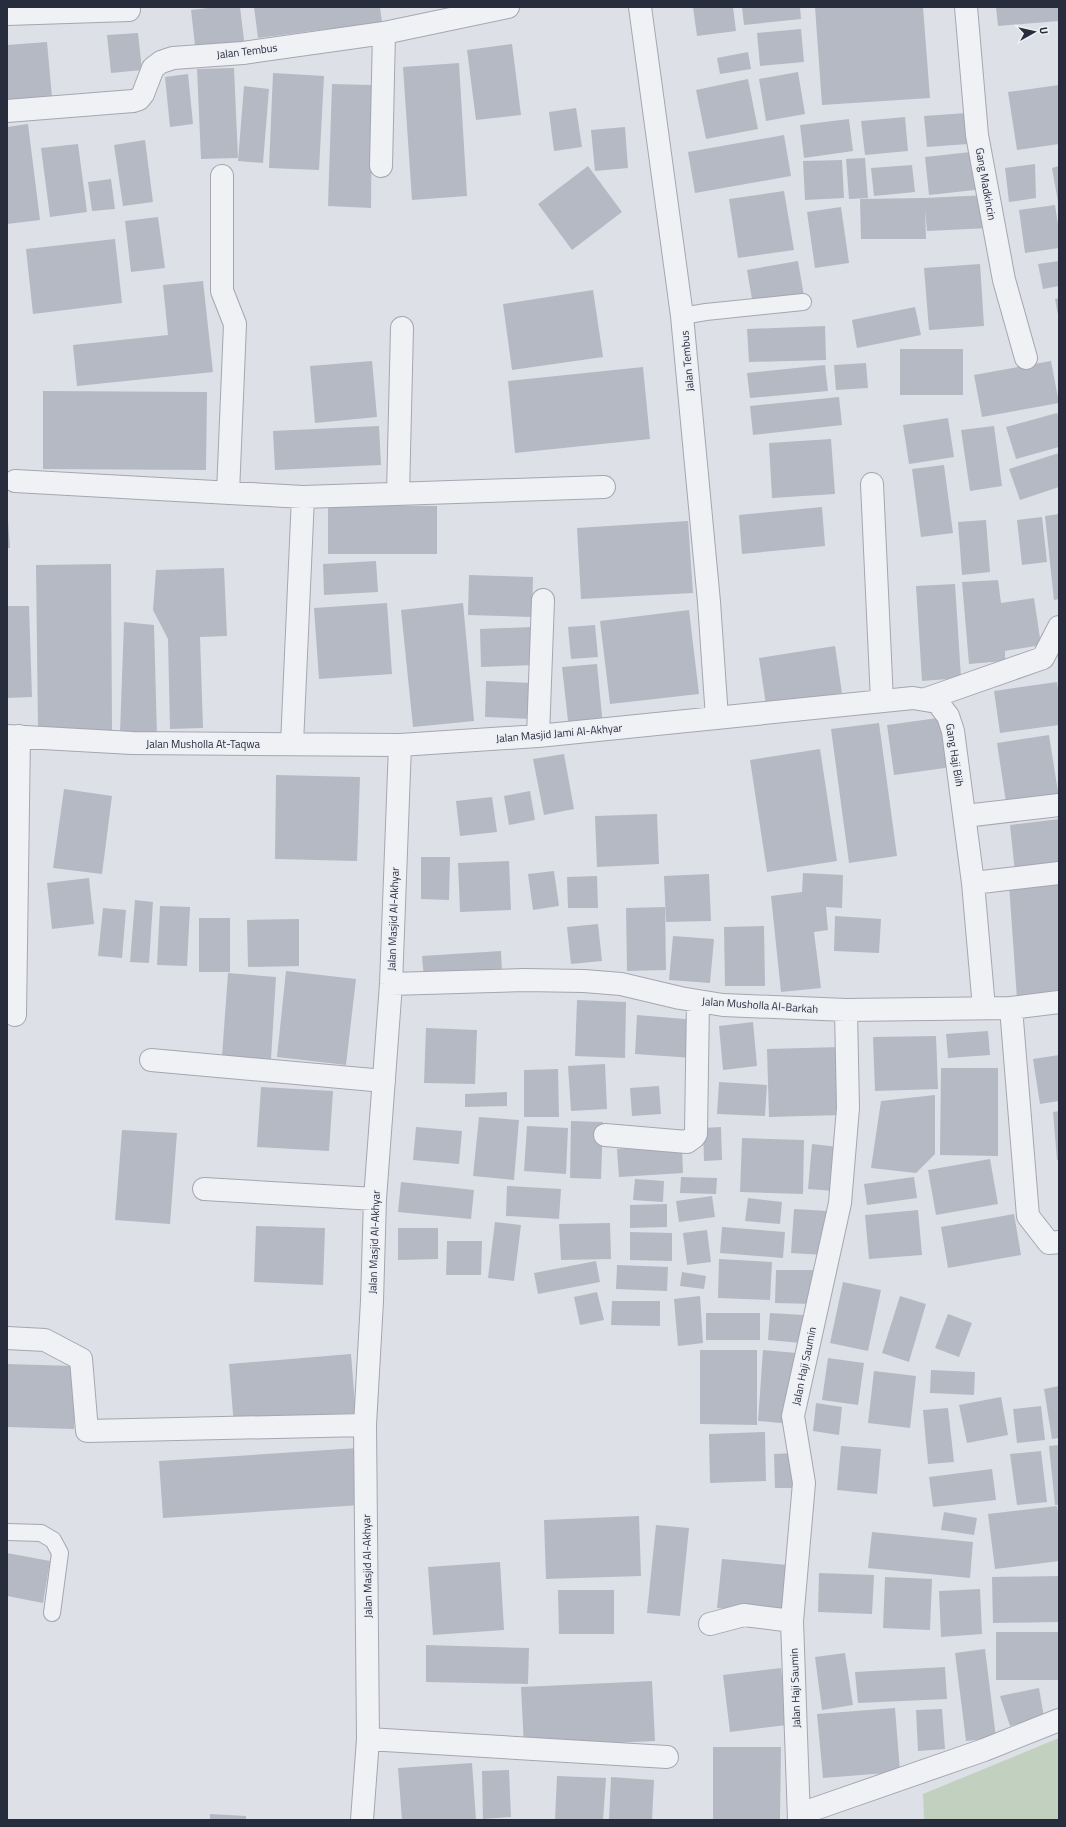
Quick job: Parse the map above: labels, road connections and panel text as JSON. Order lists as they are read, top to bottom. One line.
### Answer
{"streets":{"street":["Jalan Tembus","Gang Madkincin","Jalan Masjid Jami Al-Akhyar","Jalan Musholla At-Taqwa","Gang Haji Biih","Jalan Masjid Al-Akhyar","Jalan Musholla Al-Barkah","Jalan Haji Saumin"]},"crossings":[["Jalan Tembus","Jalan Masjid Jami Al-Akhyar"],["Jalan Tembus","Gang Haji Biih"],["Jalan Masjid Jami Al-Akhyar","Jalan Musholla At-Taqwa"],["Jalan Masjid Jami Al-Akhyar","Gang Haji Biih"],["Jalan Masjid Jami Al-Akhyar","Jalan Masjid Al-Akhyar"],["Jalan Musholla At-Taqwa","Jalan Masjid Al-Akhyar"],["Gang Haji Biih","Jalan Musholla Al-Barkah"],["Jalan Masjid Al-Akhyar","Jalan Musholla Al-Barkah"],["Jalan Musholla Al-Barkah","Jalan Haji Saumin"]],"north":"right"}
